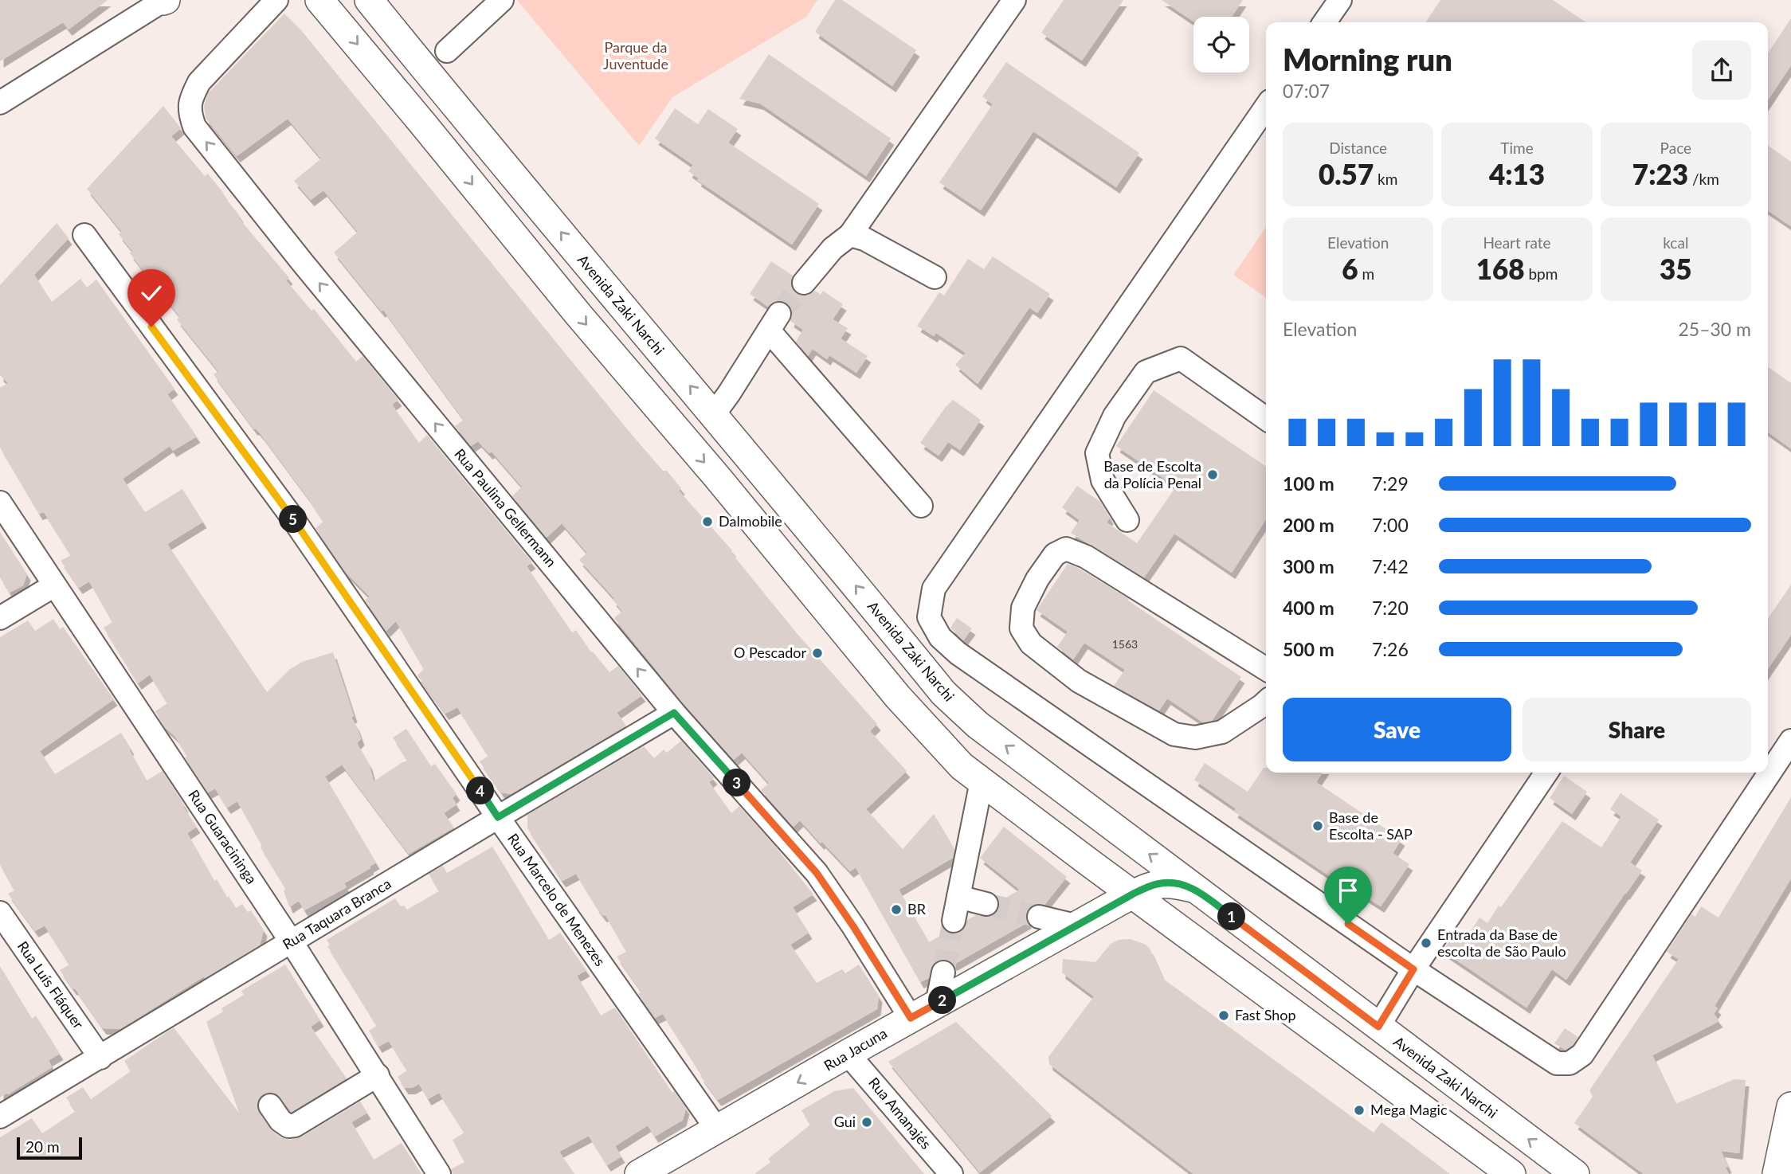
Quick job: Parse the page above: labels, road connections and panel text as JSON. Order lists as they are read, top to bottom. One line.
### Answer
{"streets":{"main road":["Avenida Zaki Narchi","Rua Jacuna"],"street":["Rua Paulina Gellermann","Rua Guaracininga","Rua Marcelo de Menezes","Rua Taquara Branca","Rua Luís Fláquer","Rua Amanajés"]},"crossings":[["Avenida Zaki Narchi","Rua Jacuna"],["Rua Paulina Gellermann","Rua Taquara Branca"],["Rua Paulina Gellermann","Rua Jacuna"],["Rua Guaracininga","Rua Taquara Branca"],["Rua Marcelo de Menezes","Rua Taquara Branca"],["Rua Marcelo de Menezes","Rua Jacuna"],["Rua Taquara Branca","Rua Luís Fláquer"],["Rua Jacuna","Rua Amanajés"]],"one_way":["Rua Paulina Gellermann"],"parks":["Parque da Juventude"],"places":["Base de Escolta da Polícia Penal","Dalmobile","O Pescador","Base de Escolta - SAP","BR","Entrada da Base de escolta de São Paulo","Fast Shop","Mega Magic","Gui"],"house_numbers":["1563"],"scale_bar":"20 m","page":{"heading":["Morning run","07:07"],"stats":[["Distance","0.57 km"],["Time","4:13"],["Pace","7:23 /km"],["Elevation","6 m"],["Heart rate","168 bpm"],["kcal","35"]],"chart":["Elevation","25–30 m"],"list":[{"name":"100 m","note":"7:29"},{"name":"200 m","note":"7:00"},{"name":"300 m","note":"7:42"},{"name":"400 m","note":"7:20"},{"name":"500 m","note":"7:26"}],"pins":["5","3","4","1","2"],"buttons":["Save","Share"],"scale":"20 m"}}
